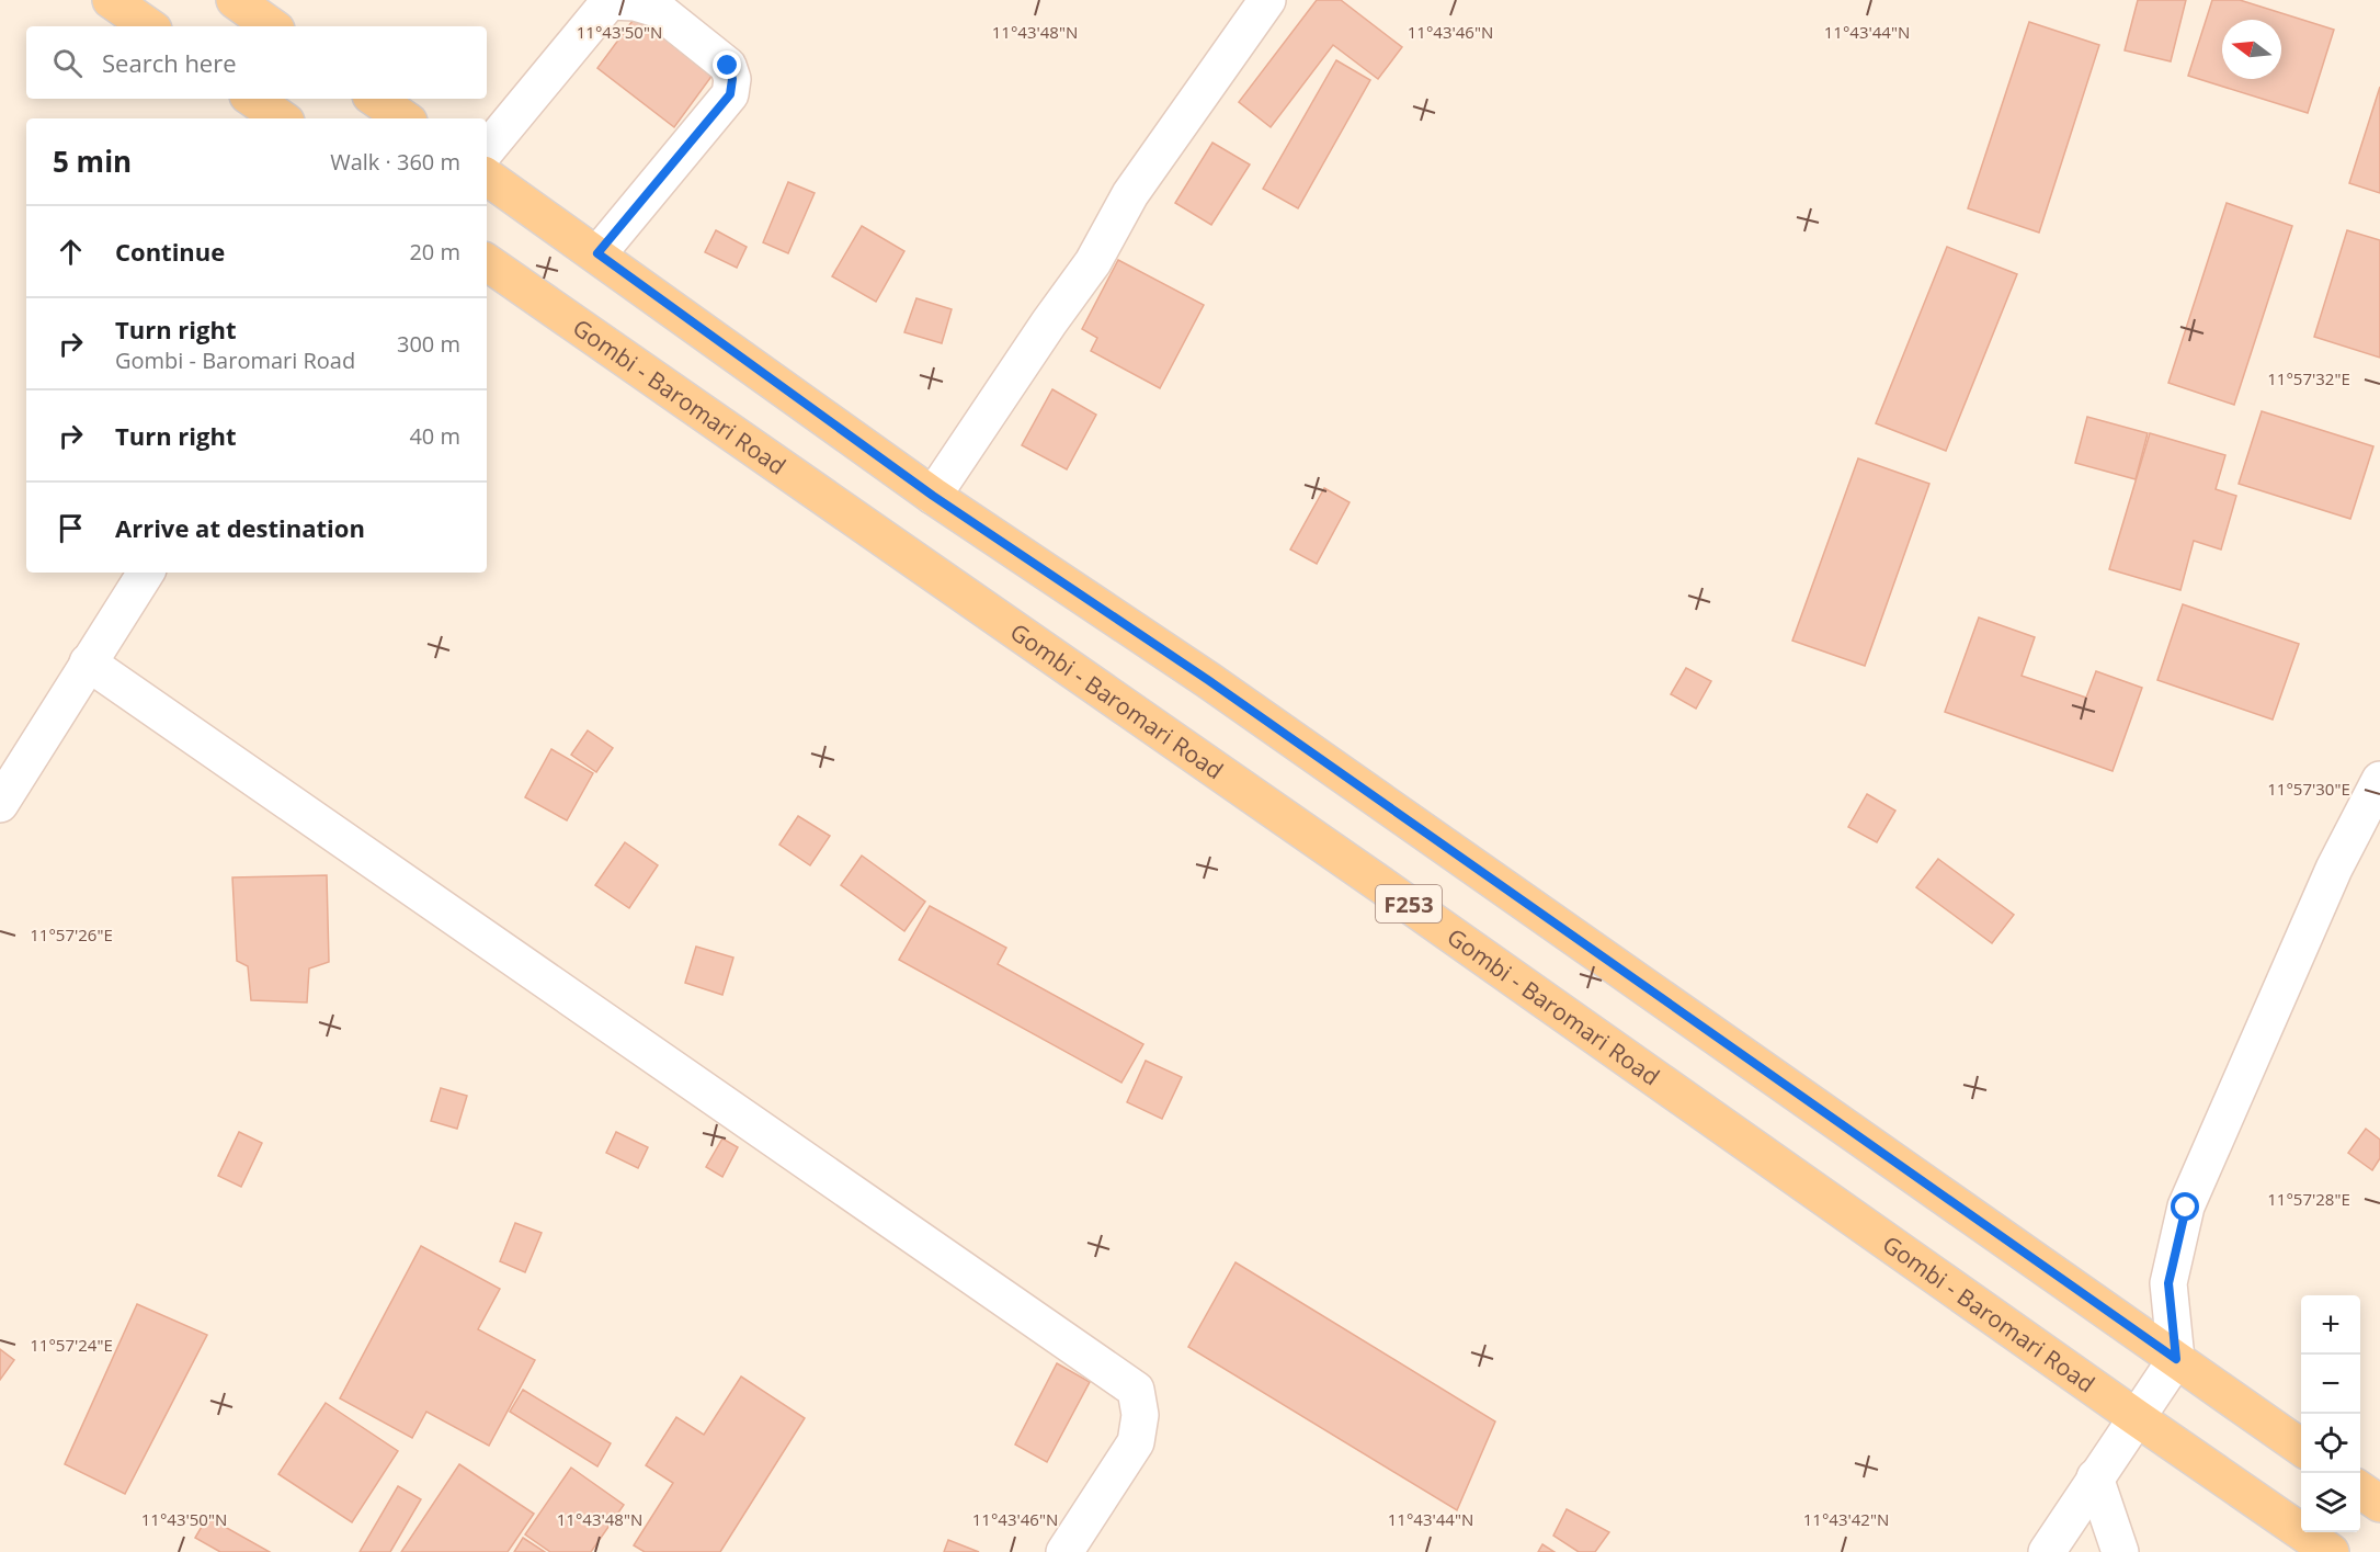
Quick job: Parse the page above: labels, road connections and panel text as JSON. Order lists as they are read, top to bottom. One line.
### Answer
{"streets":{"main road":["Gombi - Baromari Road","F253"]},"north":"left","page":{"search":"Search here","heading":["5 min","Walk · 360 m"],"list":[["Continue","20 m"],["Turn right","Gombi - Baromari Road","300 m"],["Turn right","40 m"],"Arrive at destination"],"map_buttons":["+","−"]},"coordinates":["11°43'50\"N","11°43'48\"N","11°43'46\"N","11°43'44\"N","11°57'32\"E","11°57'30\"E","11°57'26\"E","11°57'28\"E","11°57'24\"E","11°43'42\"N"]}
